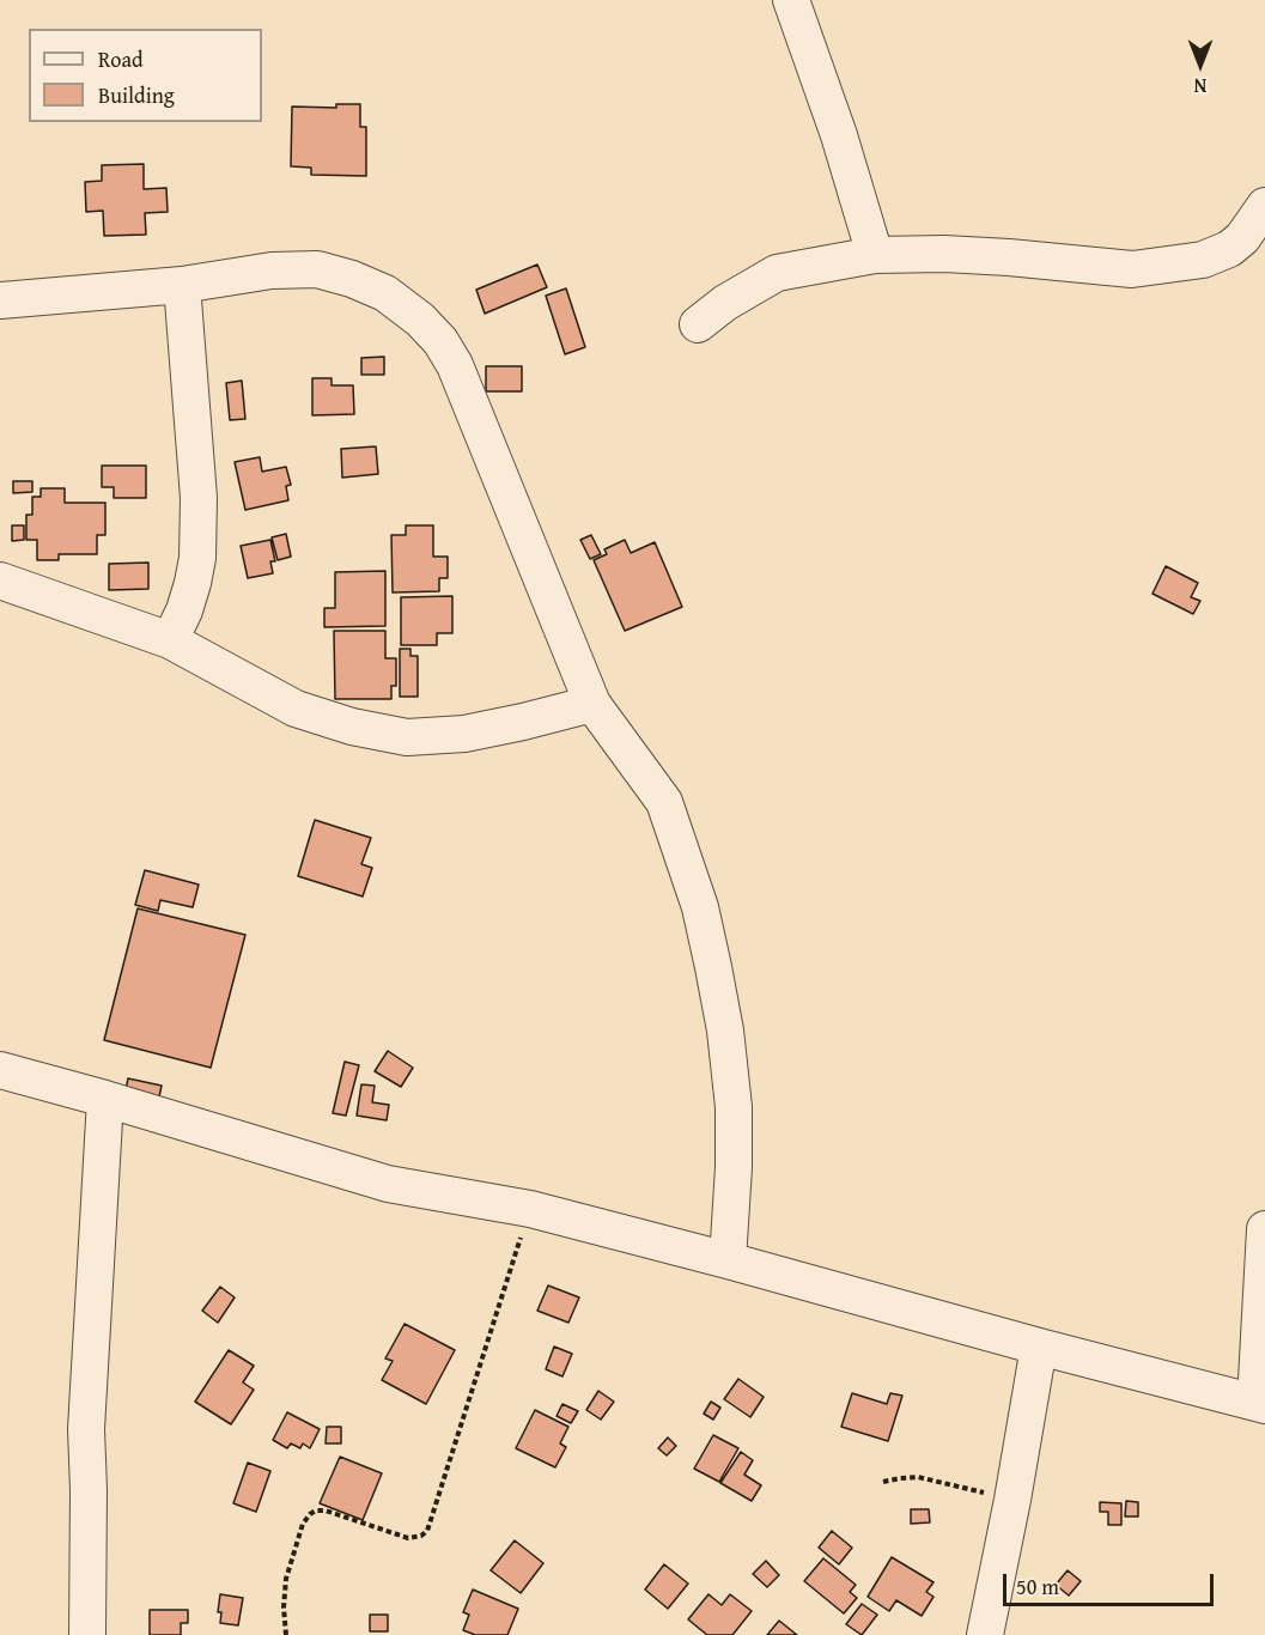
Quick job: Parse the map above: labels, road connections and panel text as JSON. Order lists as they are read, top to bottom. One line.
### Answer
{"legend":["Road","Building"],"scale_bar":"50 m","north":"bottom"}
